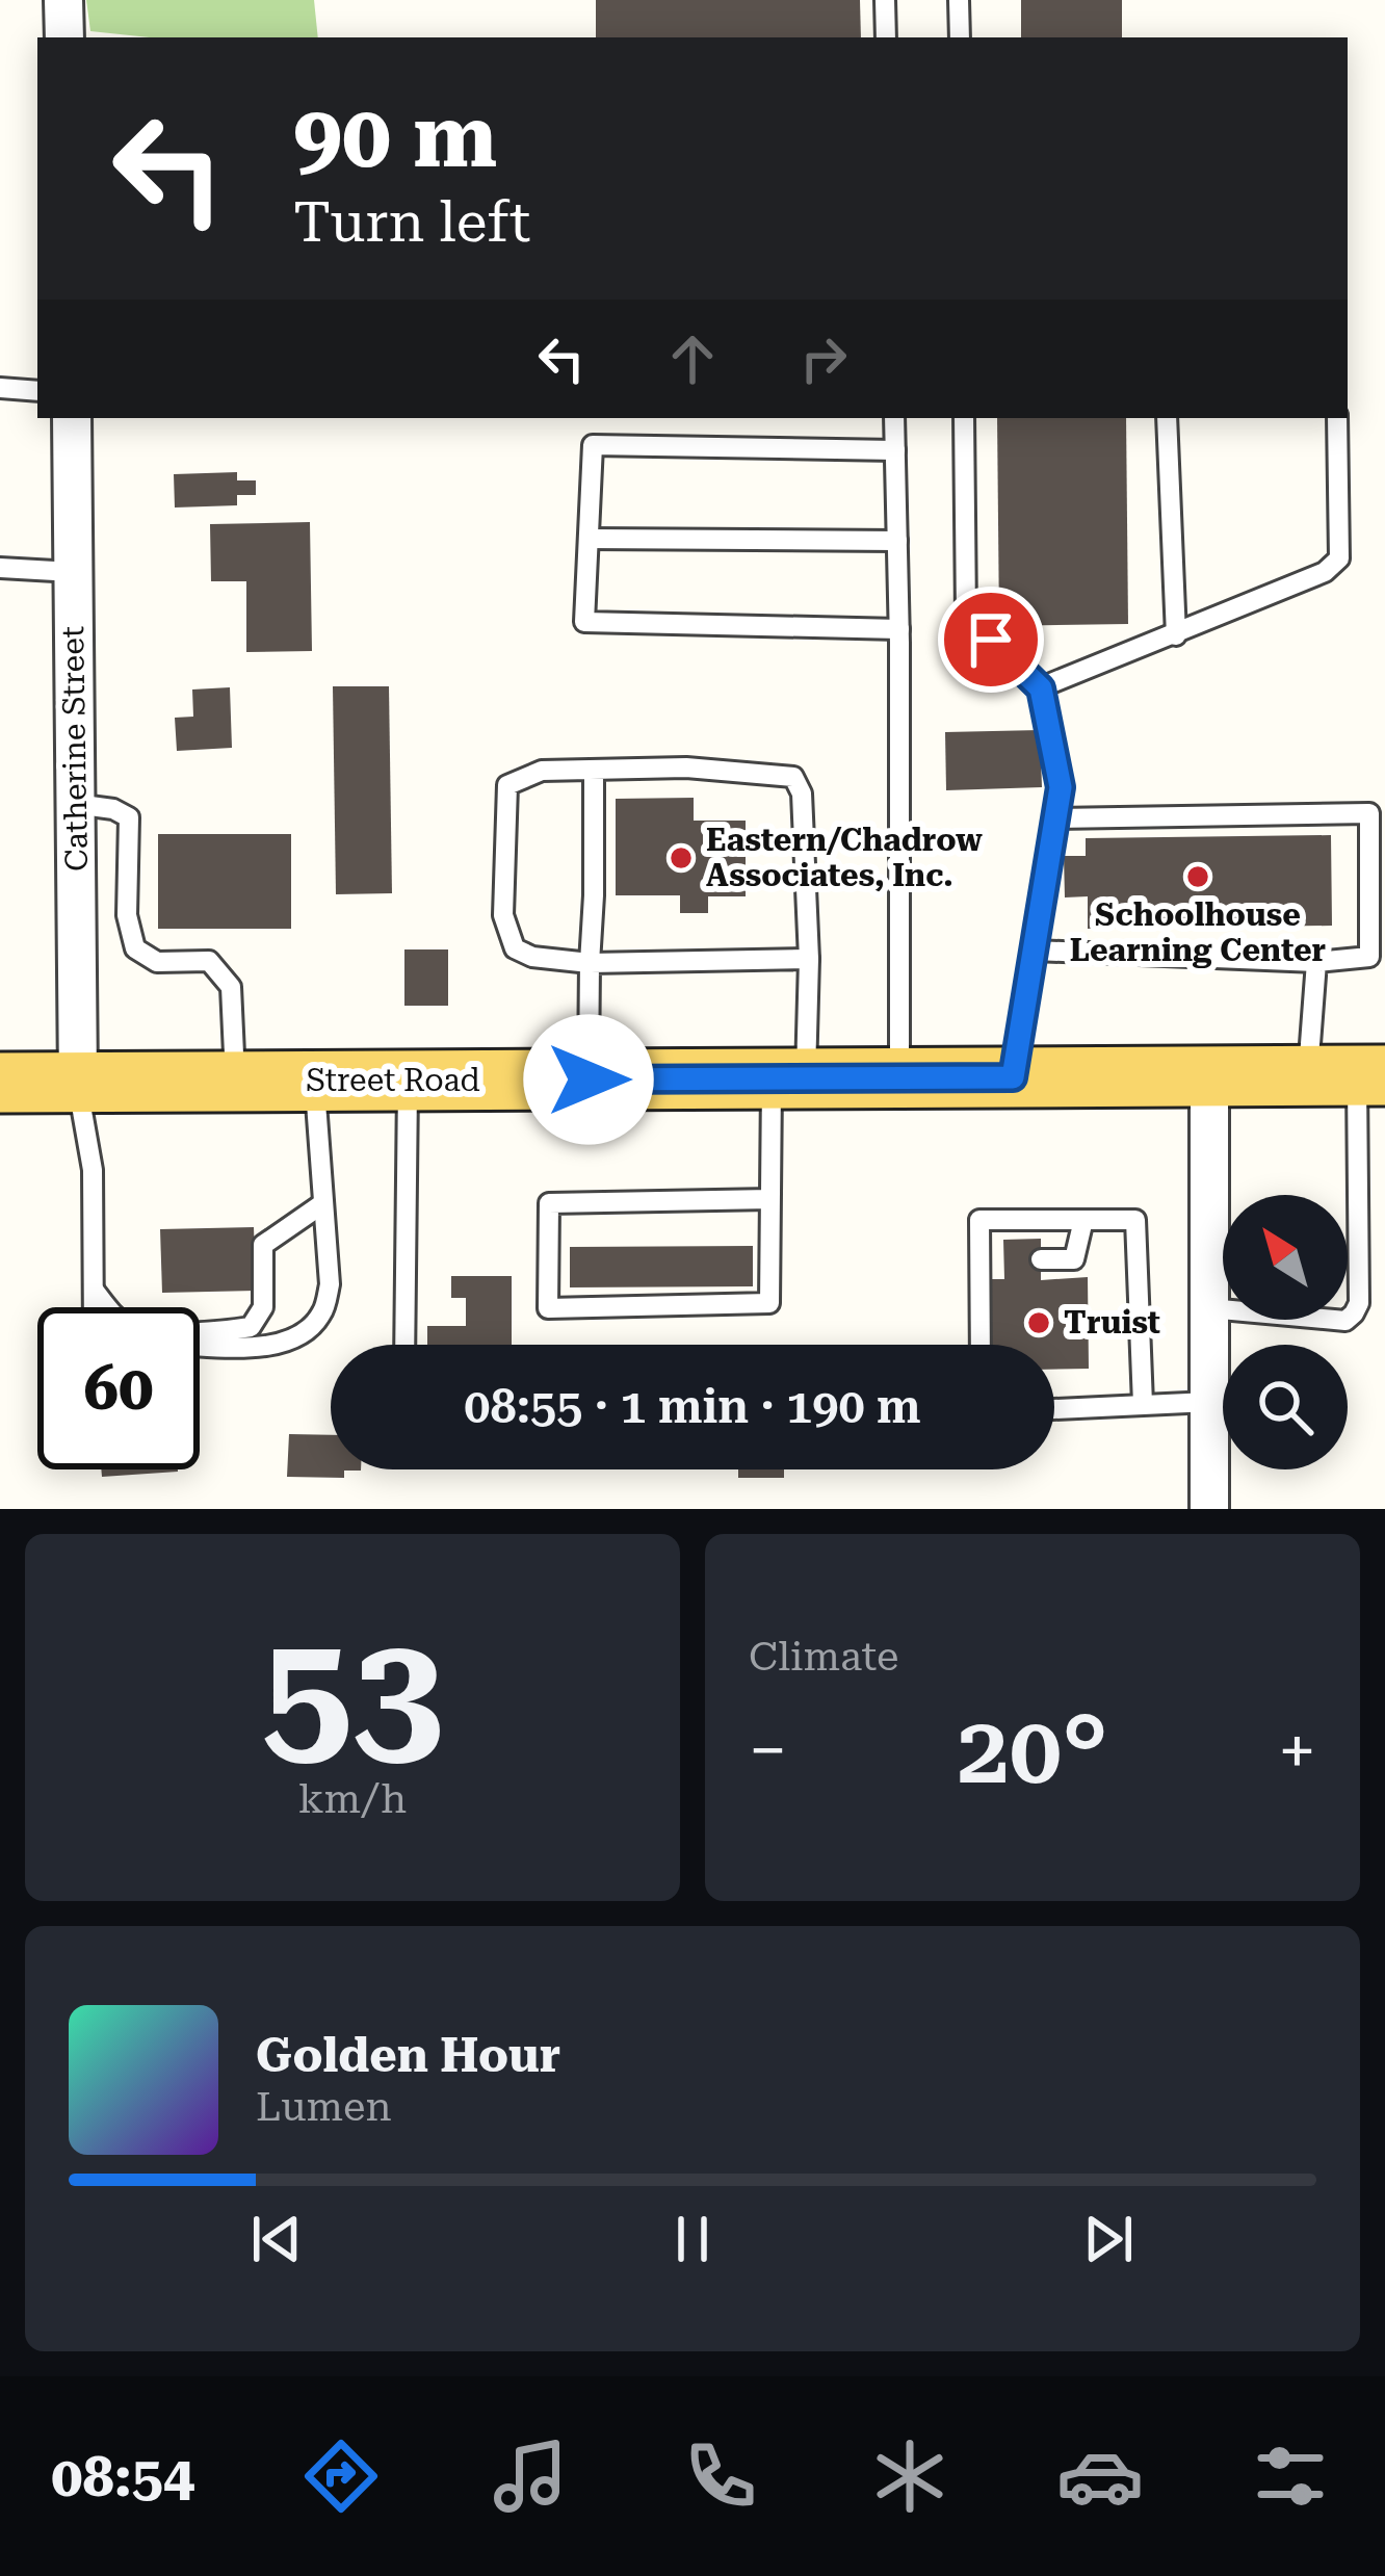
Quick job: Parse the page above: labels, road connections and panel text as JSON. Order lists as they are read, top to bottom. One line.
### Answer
{"streets":{"main road":["Street Road"],"street":["Catherine Street"]},"crossings":[["Catherine Street","Street Road"]],"places":["Eastern/Chadrow Associates, Inc.","Schoolhouse Learning Center","Truist"],"north":"top left","page":{"turn":["90 m","Turn left"],"limit":"60","trip":"08:55 · 1 min · 190 m","tile":[["53","km/h"],"Climate"],"heat":["−","20°","+"],"song":["Golden Hour","Lumen"],"tabs":"08:54"}}
